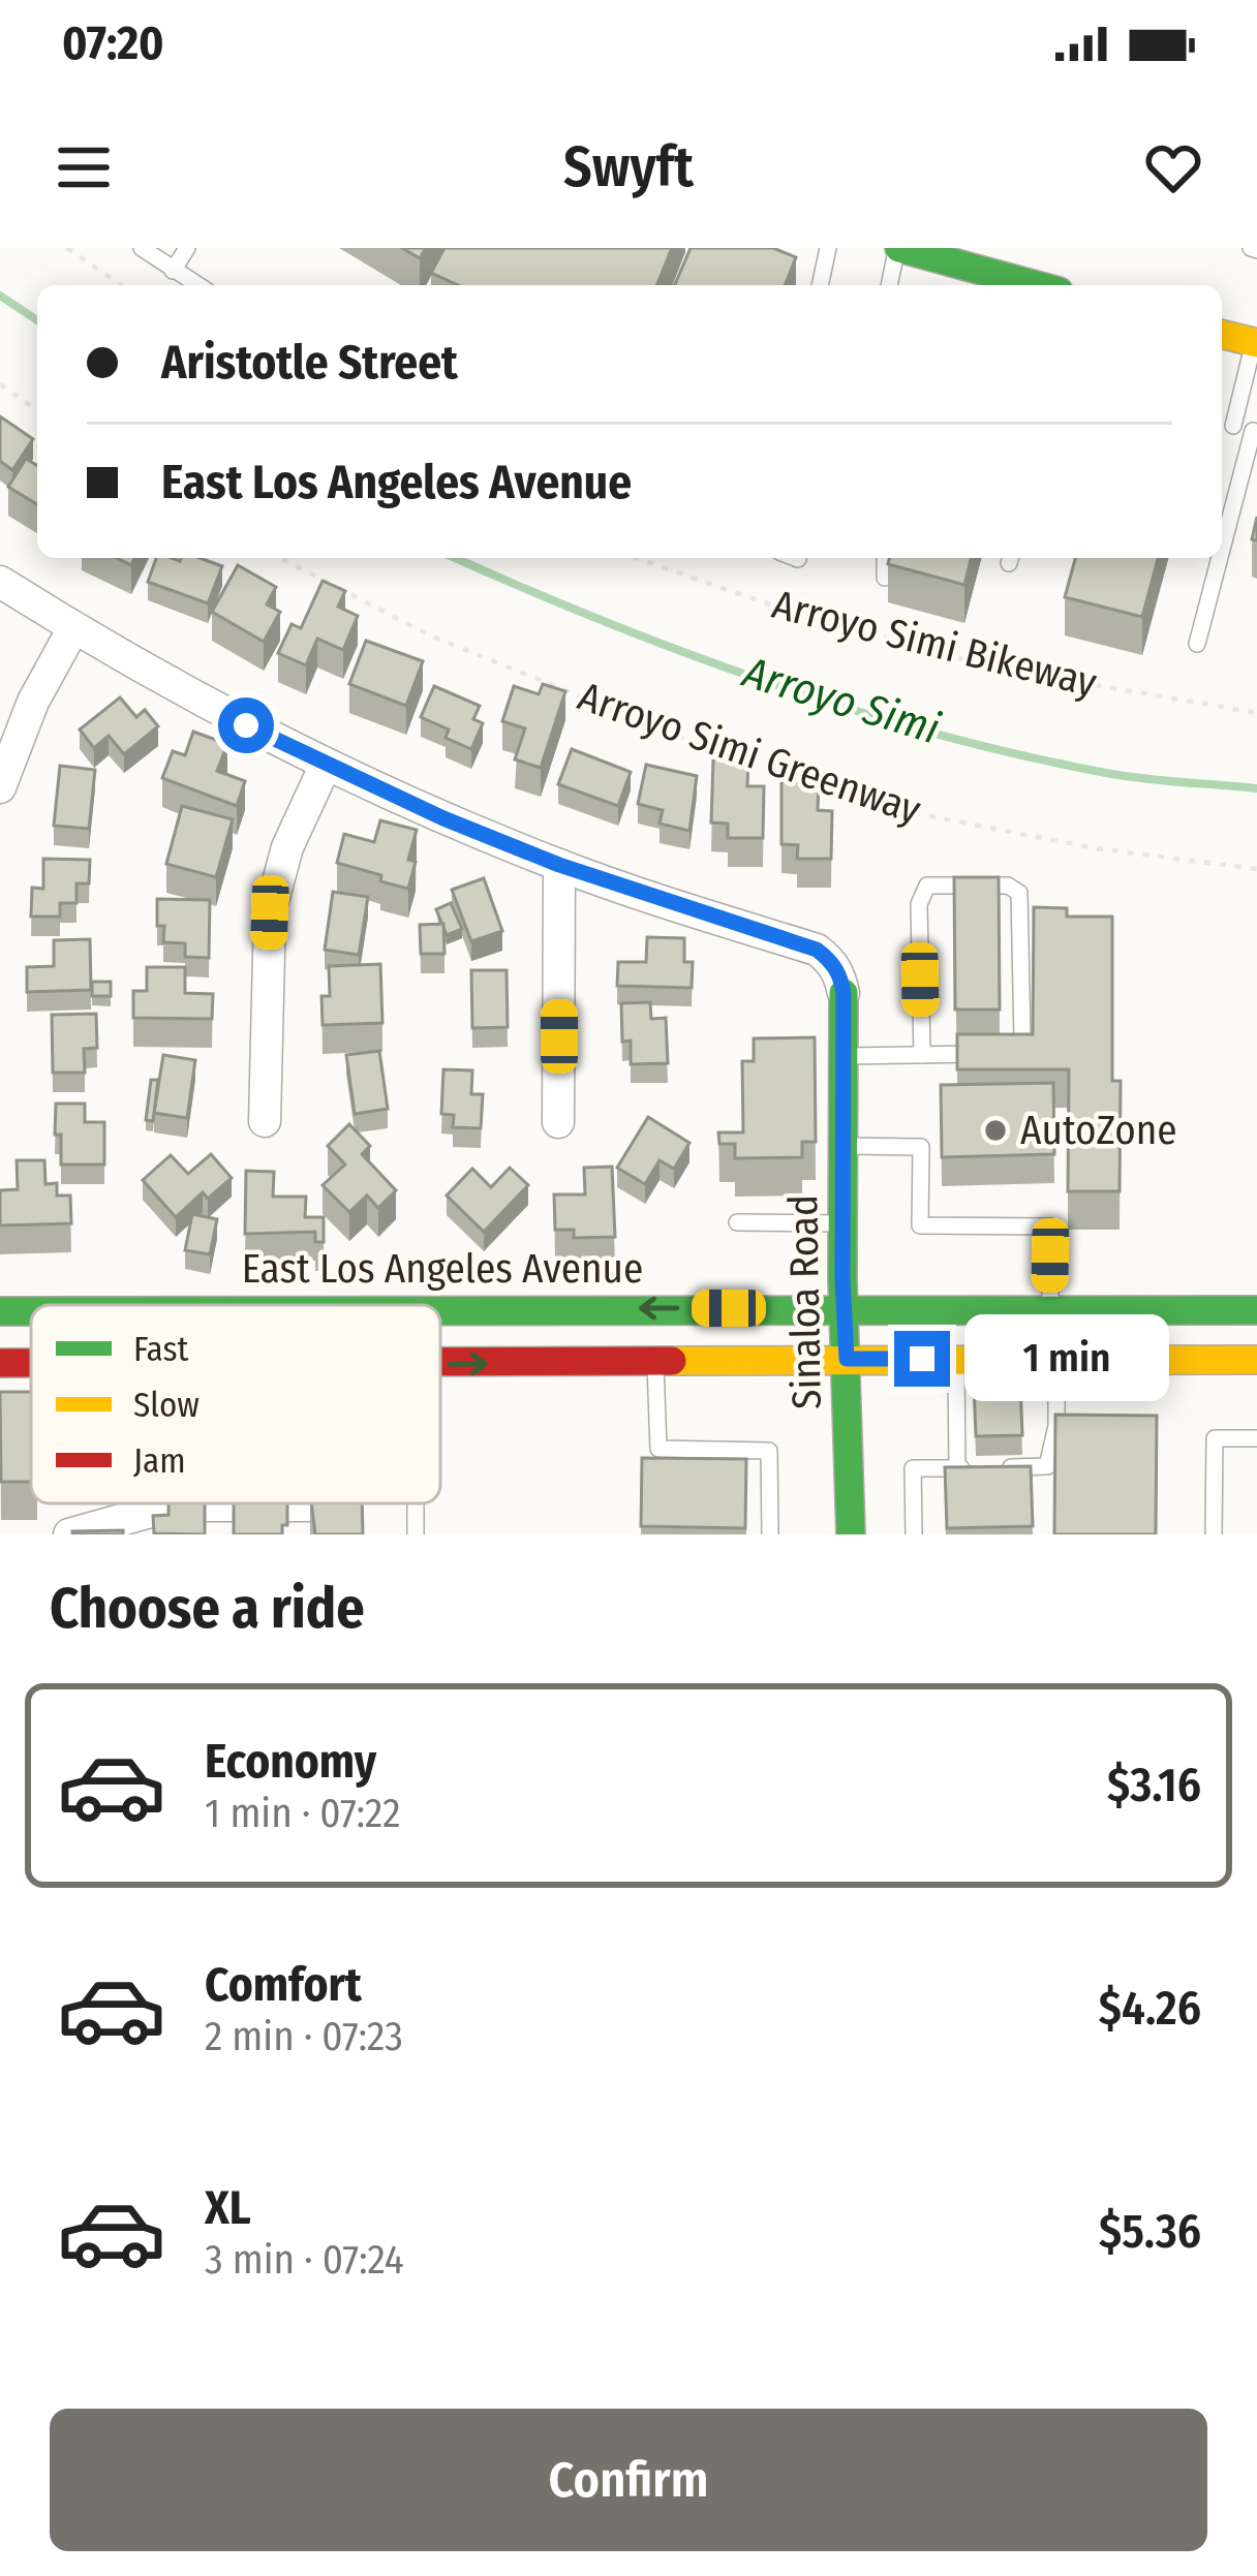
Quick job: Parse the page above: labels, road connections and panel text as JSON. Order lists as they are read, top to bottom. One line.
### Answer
{"streets":{"main road":["East Los Angeles Avenue","Sinaloa Road"],"path":["Arroyo Simi Bikeway","Arroyo Simi Greenway"]},"crossings":[["East Los Angeles Avenue","Sinaloa Road"]],"water":["Arroyo Simi"],"places":["AutoZone"],"legend":["Fast","Slow","Jam"],"page":{"status":"07:20","header":"Swyft","banner":["Aristotle Street","East Los Angeles Avenue"],"bubble":"1 min","heading":"Choose a ride","list":[{"name":"Economy","note":"1 min · 07:22","value":"$3.16"},{"name":"Comfort","note":"2 min · 07:23","value":"$4.26"},{"name":"XL","note":"3 min · 07:24","value":"$5.36"}],"buttons":"Confirm"}}
